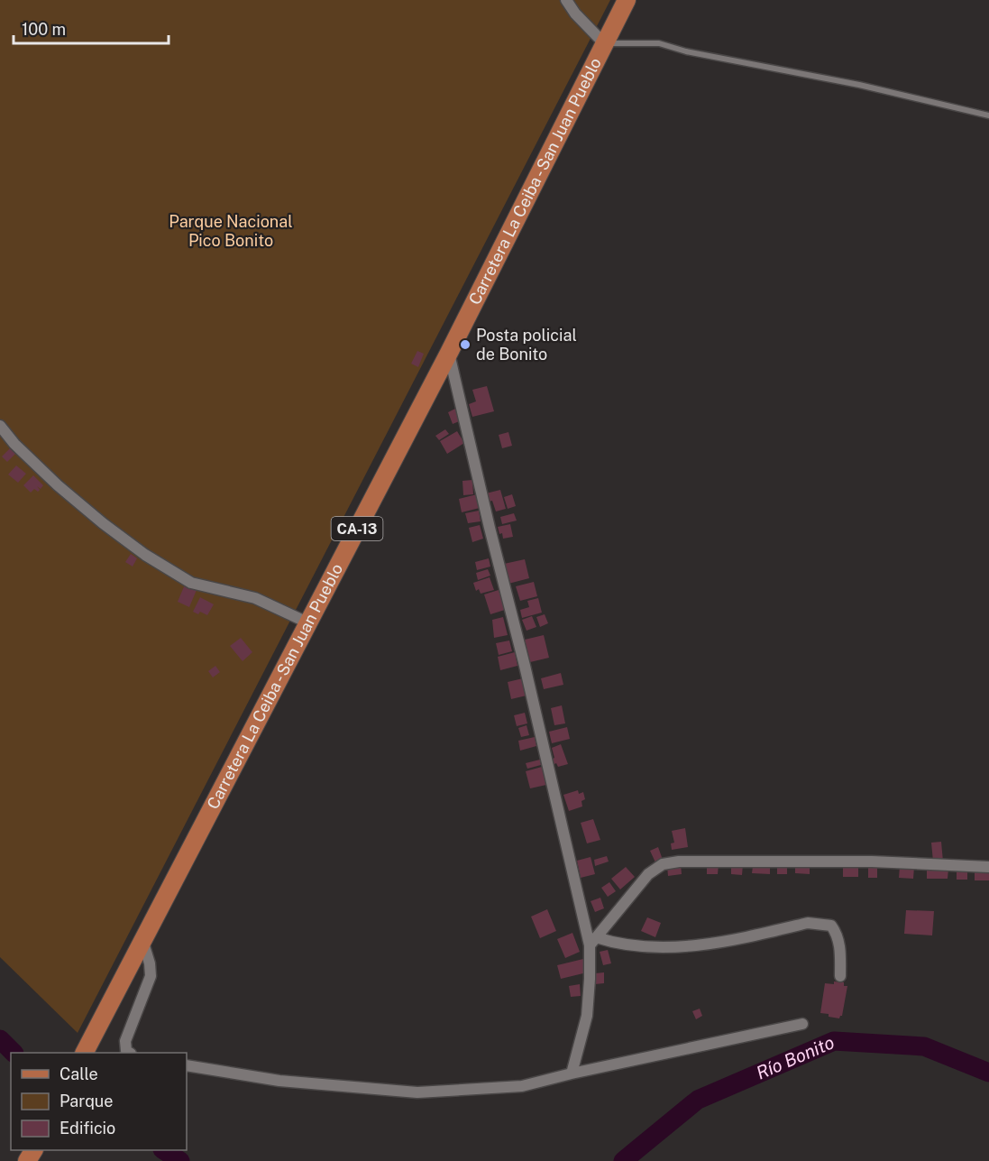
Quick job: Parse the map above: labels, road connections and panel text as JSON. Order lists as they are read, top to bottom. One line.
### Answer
{"streets":{"main road":["Carretera La Ceiba - San Juan Pueblo","CA-13"]},"water":["Río Bonito"],"parks":["Parque Nacional Pico Bonito"],"places":["Posta policial de Bonito"],"legend":["Calle","Parque","Edificio"],"scale_bar":"100 m"}
